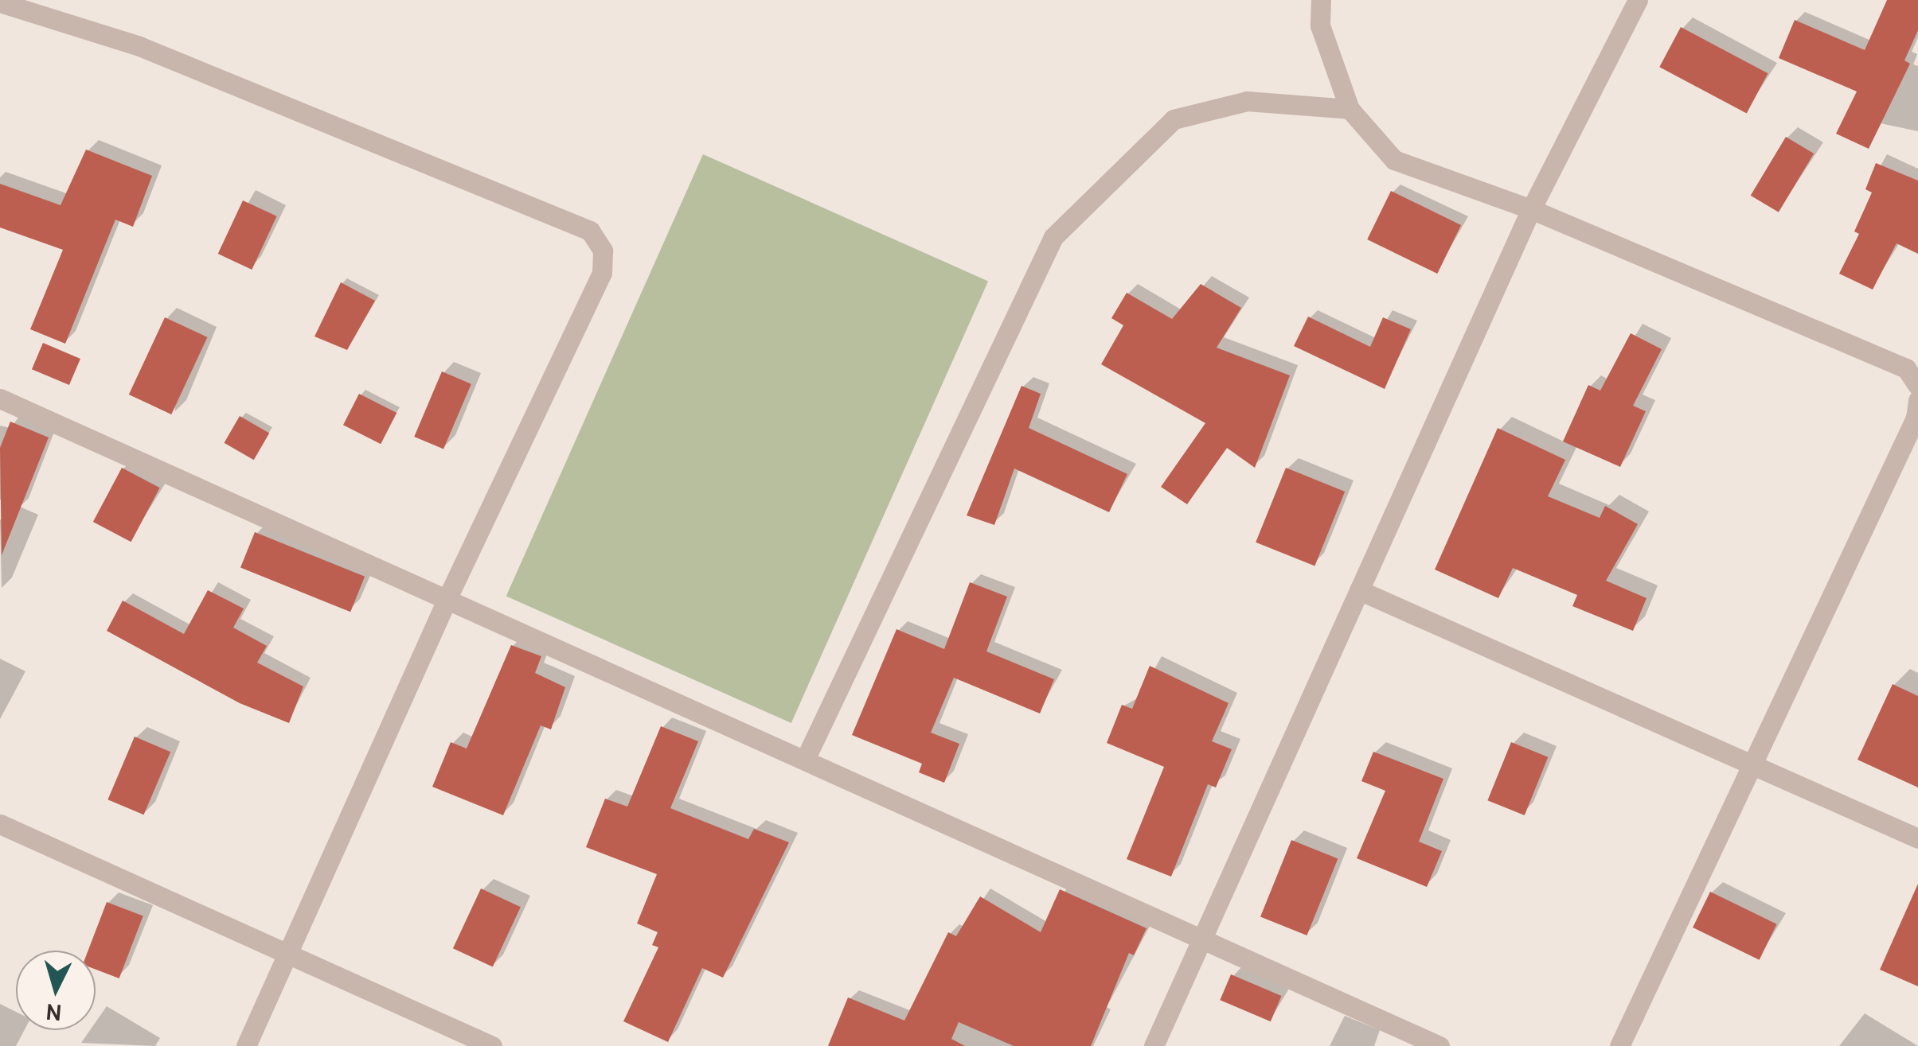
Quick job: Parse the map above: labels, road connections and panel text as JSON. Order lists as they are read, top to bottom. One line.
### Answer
{"north":"bottom"}
